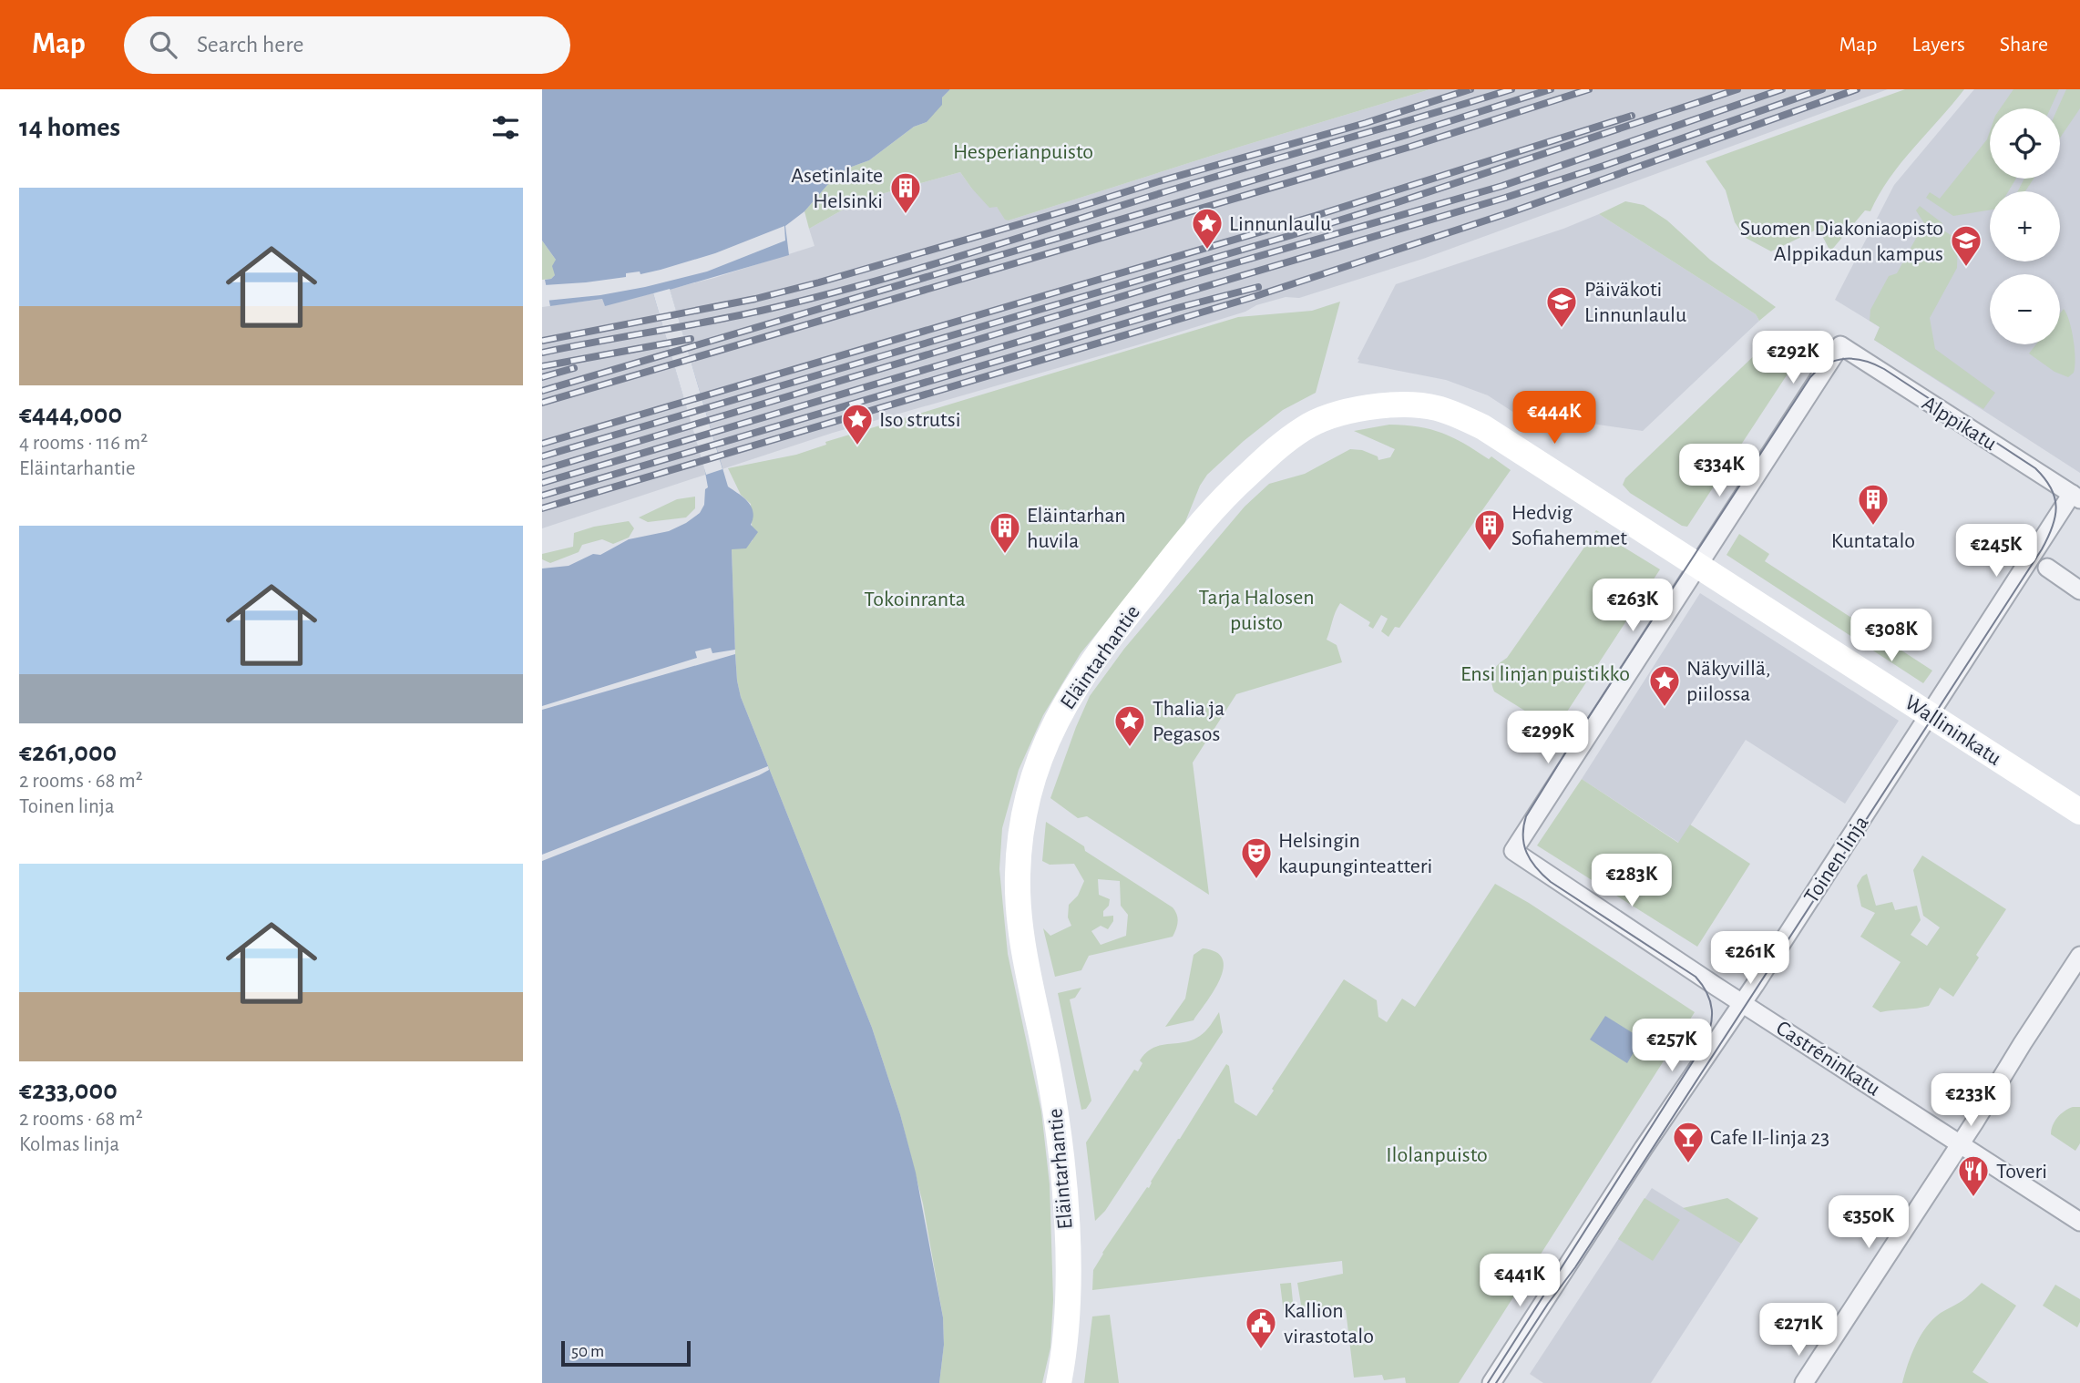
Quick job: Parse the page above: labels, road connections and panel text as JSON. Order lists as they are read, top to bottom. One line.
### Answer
{"streets":{"main road":["Eläintarhantie","Wallininkatu"],"street":["Alppikatu","Toinen linja","Castréninkatu"]},"crossings":[["Alppikatu","Eläintarhantie"],["Alppikatu","Wallininkatu"],["Alppikatu","Toinen linja"],["Alppikatu","Castréninkatu"],["Eläintarhantie","Wallininkatu"],["Eläintarhantie","Castréninkatu"],["Wallininkatu","Toinen linja"],["Wallininkatu","Castréninkatu"],["Toinen linja","Castréninkatu"]],"parks":["Hesperianpuisto","Tarja Halosen puisto","Tokoinranta","Ensi linjan puistikko","Ilolanpuisto"],"places":{"building":["Asetinlaite Helsinki","Kuntatalo","Hedvig Sofiahemmet","Eläintarhan huvila"],"place":["Linnunlaulu","Iso strutsi","Näkyvillä, piilossa","Thalia ja Pegasos"],"school or university":["Suomen Diakoniaopisto Alppikadun kampus","Päiväkoti Linnunlaulu"],"theatre":["Helsingin kaupunginteatteri"],"bar":["Cafe II-linja 23"],"restaurant":["Toveri"],"public building":["Kallion virastotalo"]},"scale_bar":"50 m","page":{"header":"Map","search":"Search here","nav":["Map","Layers","Share"],"heading":"14 homes","map_buttons":["+","−"],"list":[{"name":"€444,000","note":"4 rooms · 116 m² · Eläintarhantie"},{"name":"€261,000","note":"2 rooms · 68 m² · Toinen linja"},{"name":"€233,000","note":"2 rooms · 68 m² · Kolmas linja"}],"price":["€292K","€444K","€334K","€245K","€263K","€308K","€299K","€283K","€261K","€257K","€233K","€350K","€441K","€271K"],"scale":"50 m"}}
